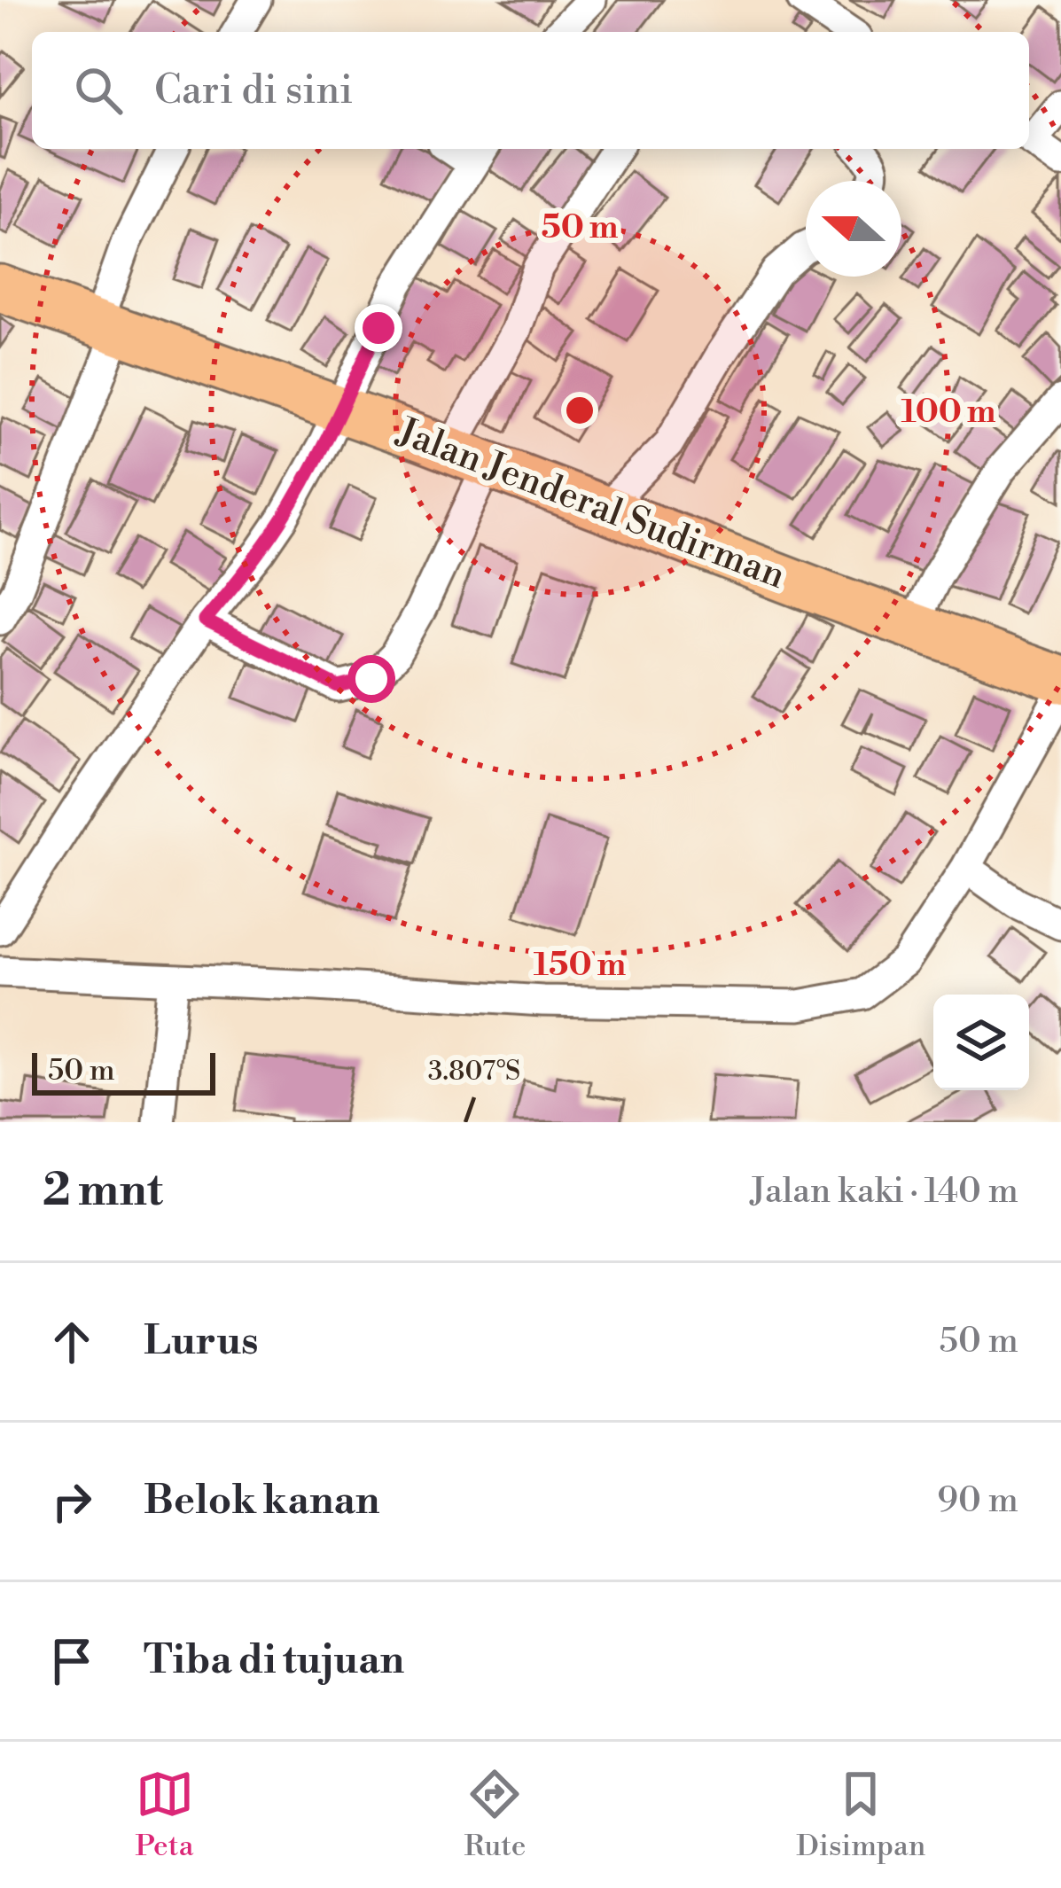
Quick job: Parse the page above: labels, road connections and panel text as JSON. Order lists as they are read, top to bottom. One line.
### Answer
{"streets":{"highway":["Jalan Jenderal Sudirman"]},"scale_bar":"50 m","north":"left","page":{"search":"Cari di sini","scale":"50 m","heading":["2 mnt","Jalan kaki · 140 m"],"list":[["Lurus","50 m"],["Belok kanan","90 m"],"Tiba di tujuan"],"nav":["Peta","Rute","Disimpan"]},"coordinates":["3.807°S"],"rings":["50 m","100 m","150 m"]}
